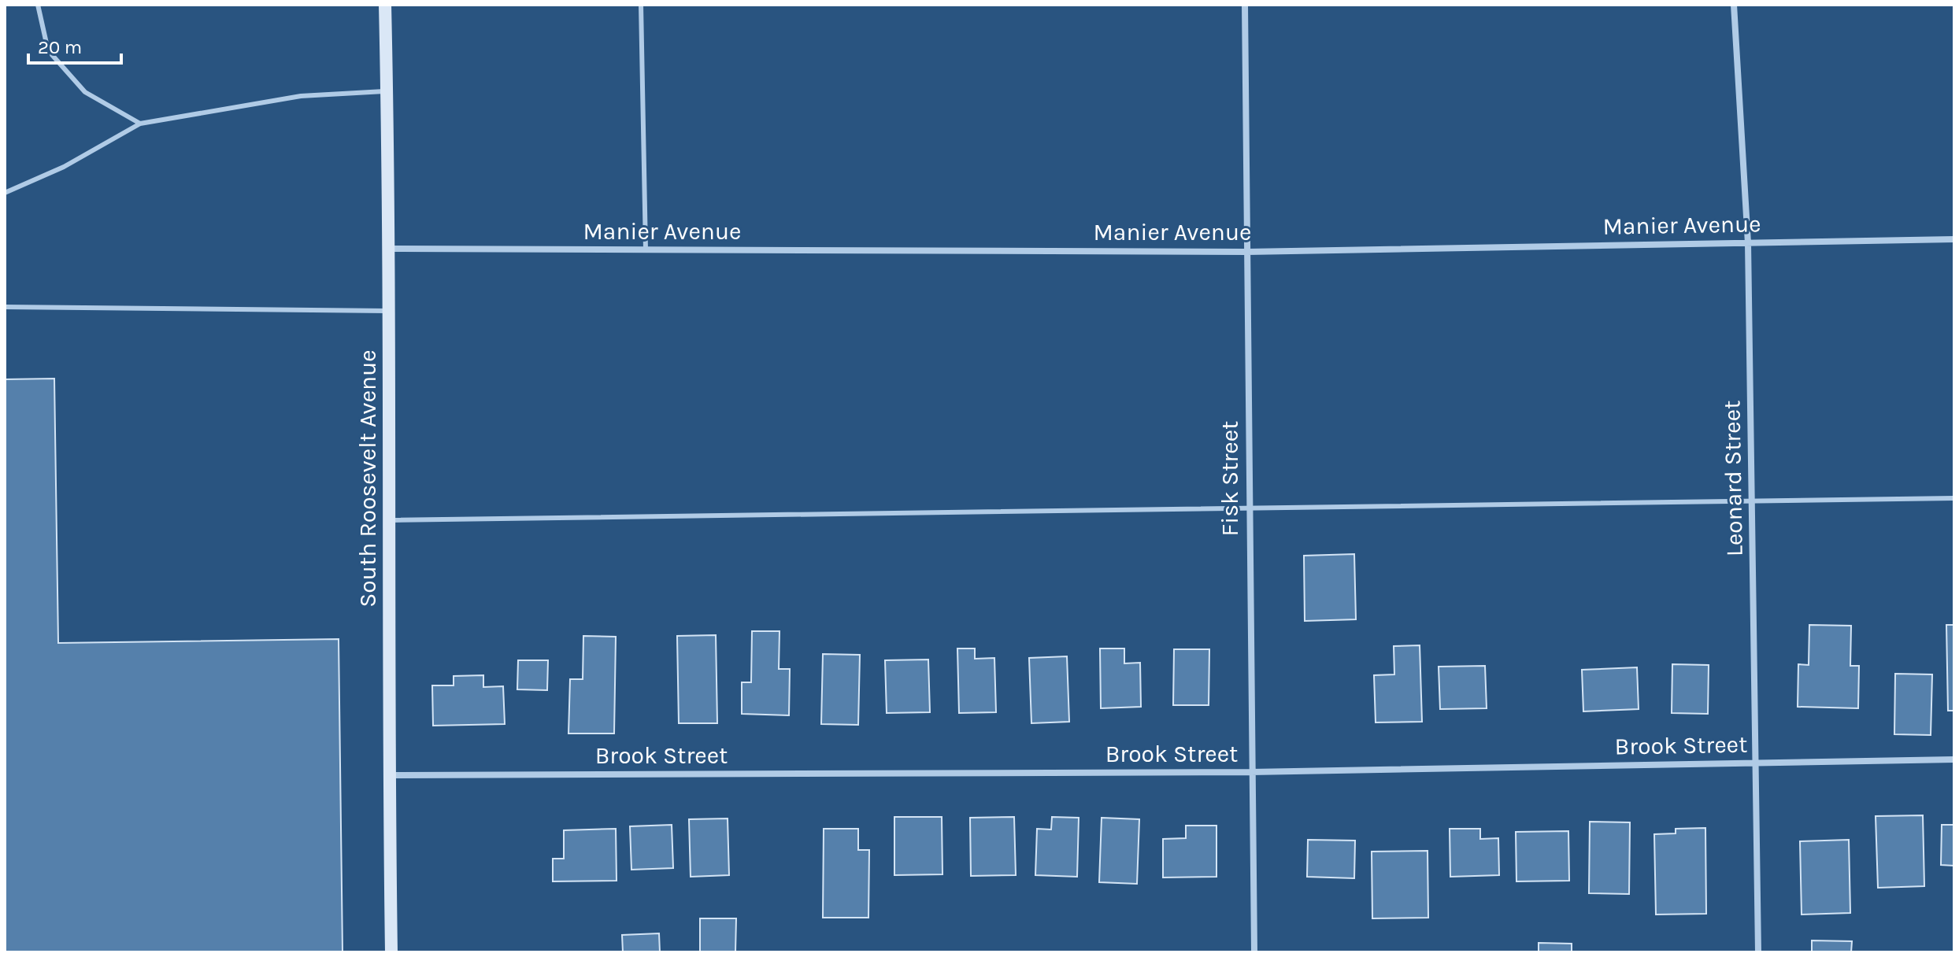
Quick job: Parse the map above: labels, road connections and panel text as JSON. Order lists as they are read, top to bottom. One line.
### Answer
{"streets":{"street":["Manier Avenue","South Roosevelt Avenue","Fisk Street","Leonard Street","Brook Street"]},"crossings":[["Manier Avenue","South Roosevelt Avenue"],["Manier Avenue","Fisk Street"],["Manier Avenue","Leonard Street"],["South Roosevelt Avenue","Brook Street"],["Fisk Street","Brook Street"],["Leonard Street","Brook Street"]],"scale_bar":"20 m"}
